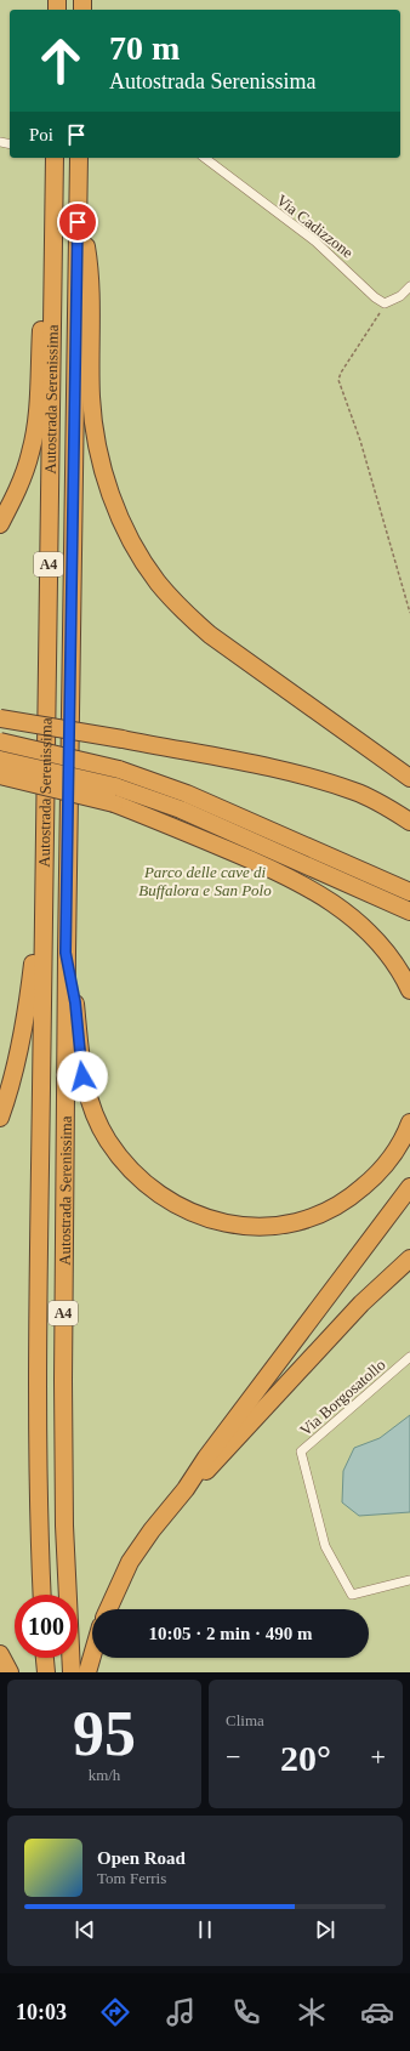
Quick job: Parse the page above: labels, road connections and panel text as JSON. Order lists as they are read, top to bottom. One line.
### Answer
{"streets":{"highway":["Autostrada Serenissima","A4"],"street":["Via Cadizzone","Via Borgosatollo"]},"parks":["Parco delle cave di Buffalora e San Polo"],"page":{"turn":["70 m","Autostrada Serenissima"],"then":"Poi","limit":"100","trip":"10:05 · 2 min · 490 m","tile":[["95","km/h"],"Clima"],"heat":["−","20°","+"],"song":["Open Road","Tom Ferris"],"tabs":"10:03"}}
